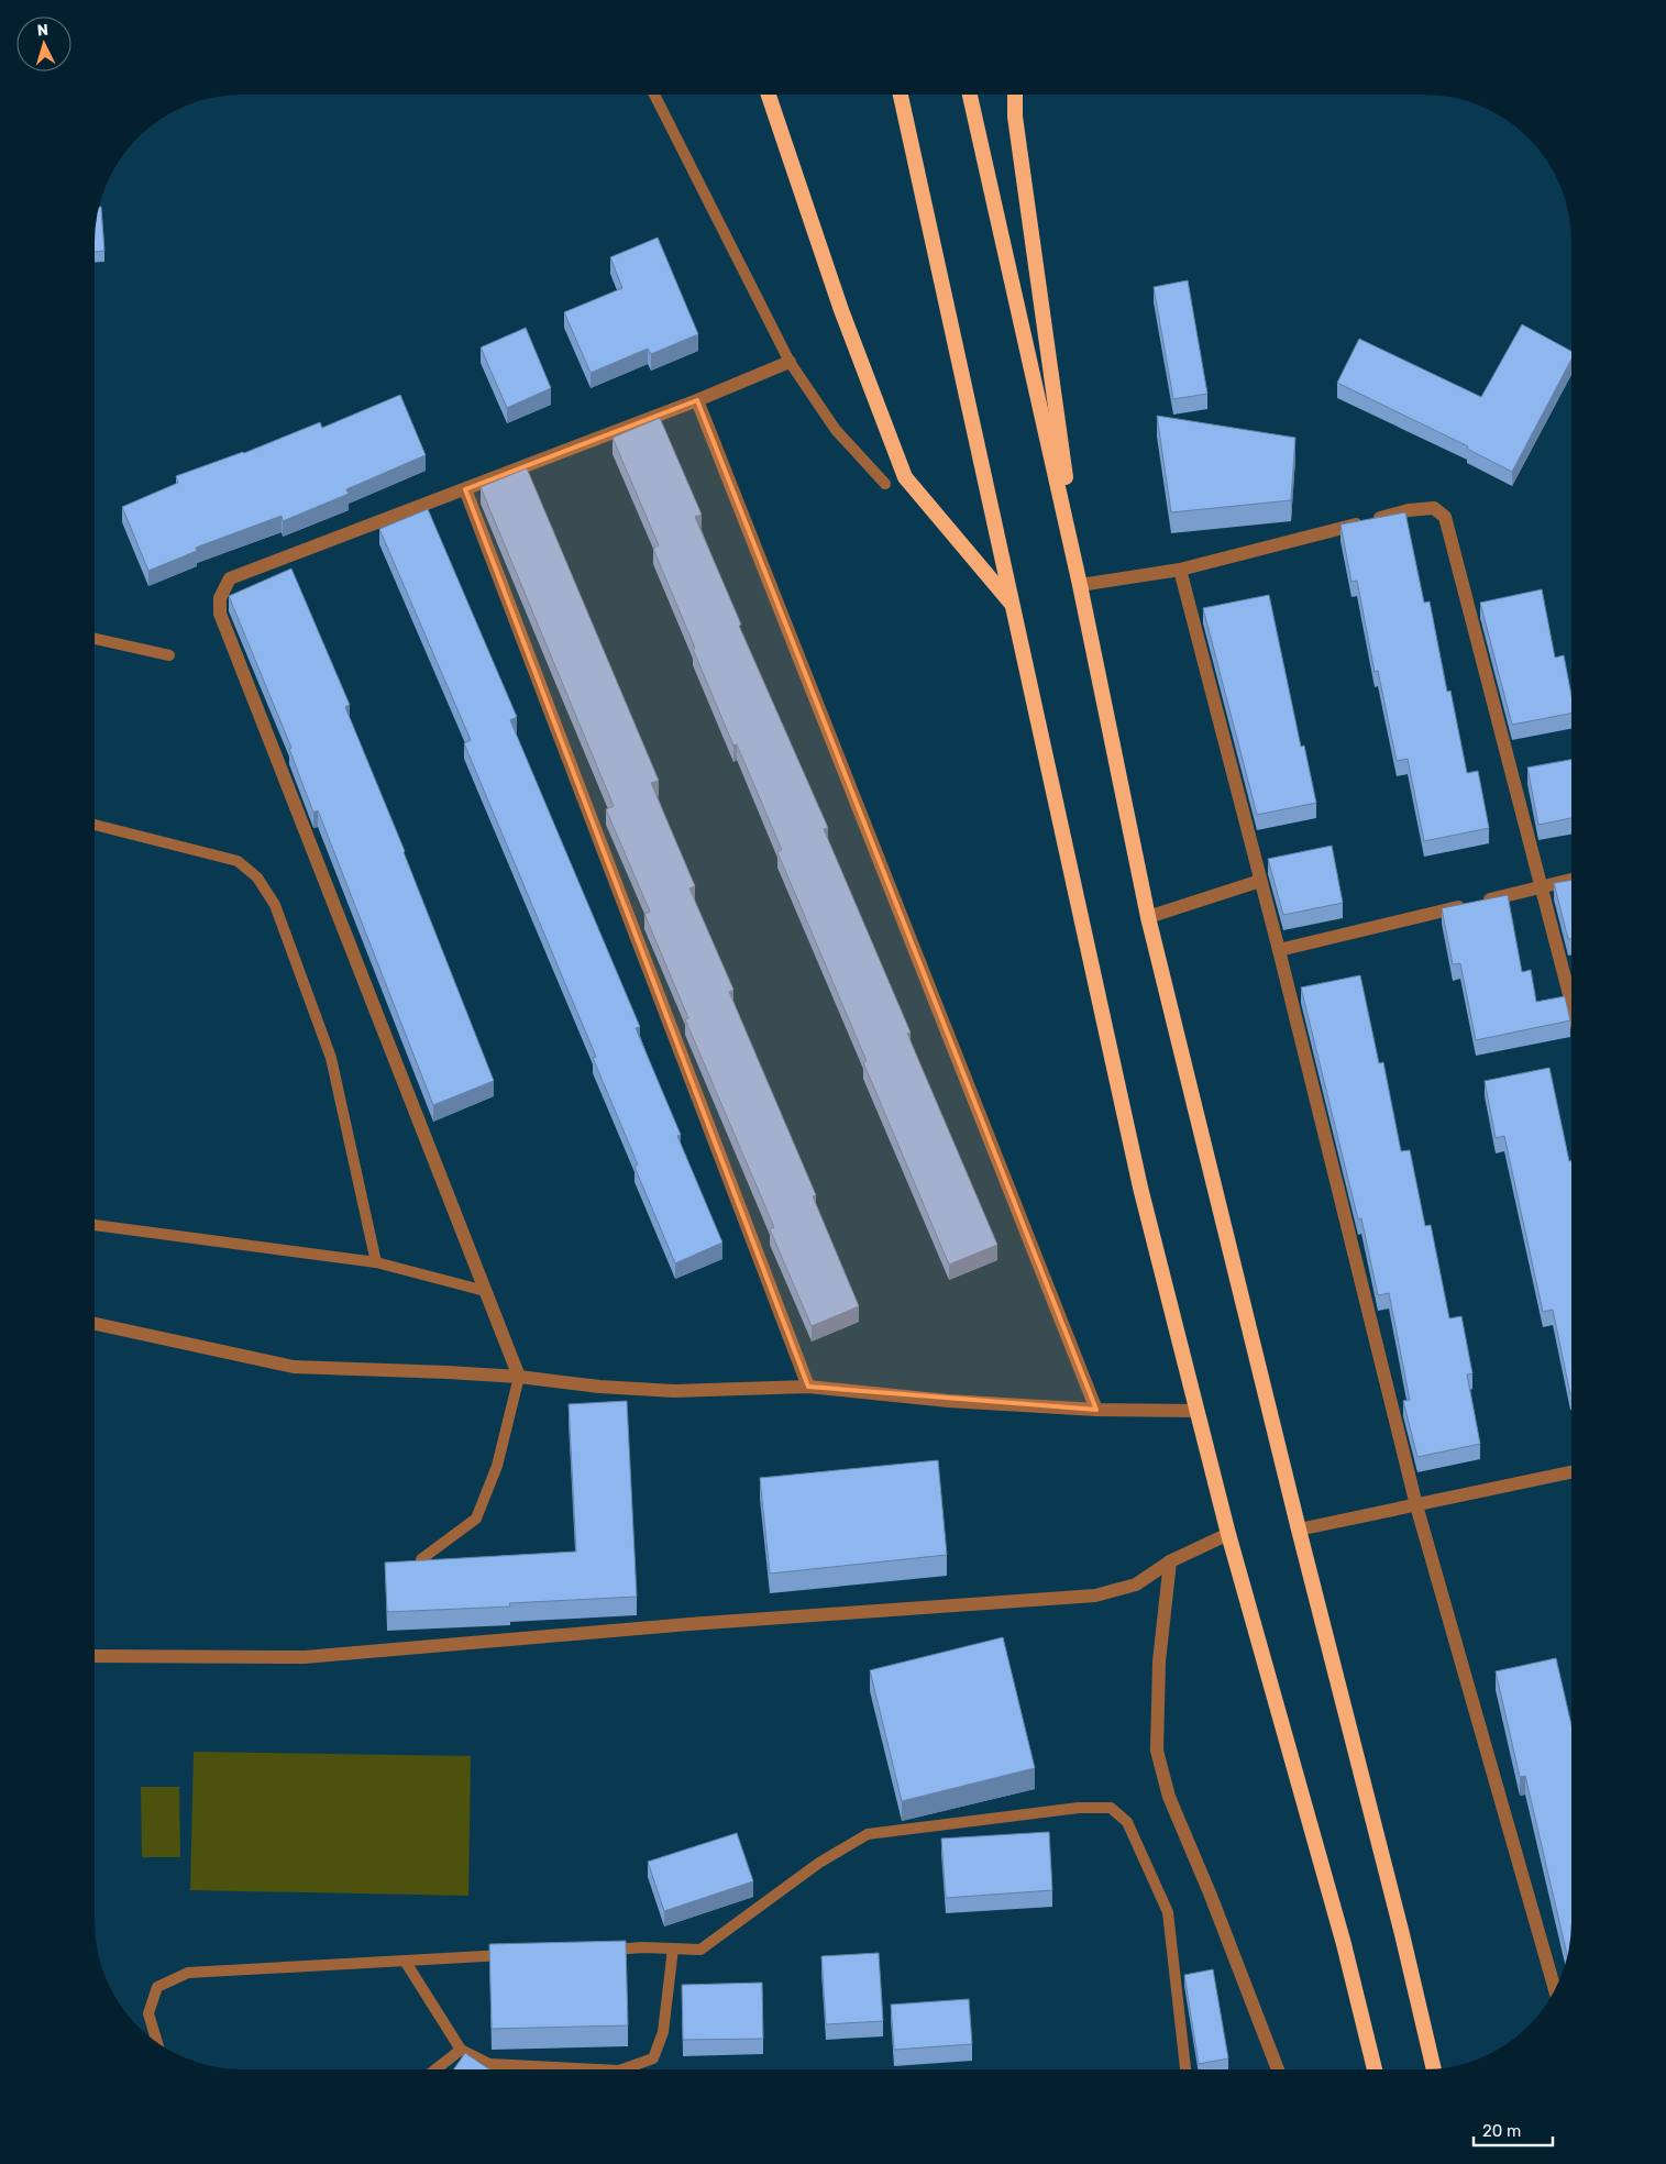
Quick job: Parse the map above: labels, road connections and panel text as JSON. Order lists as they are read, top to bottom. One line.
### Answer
{"scale_bar":"20 m","north":"top"}
